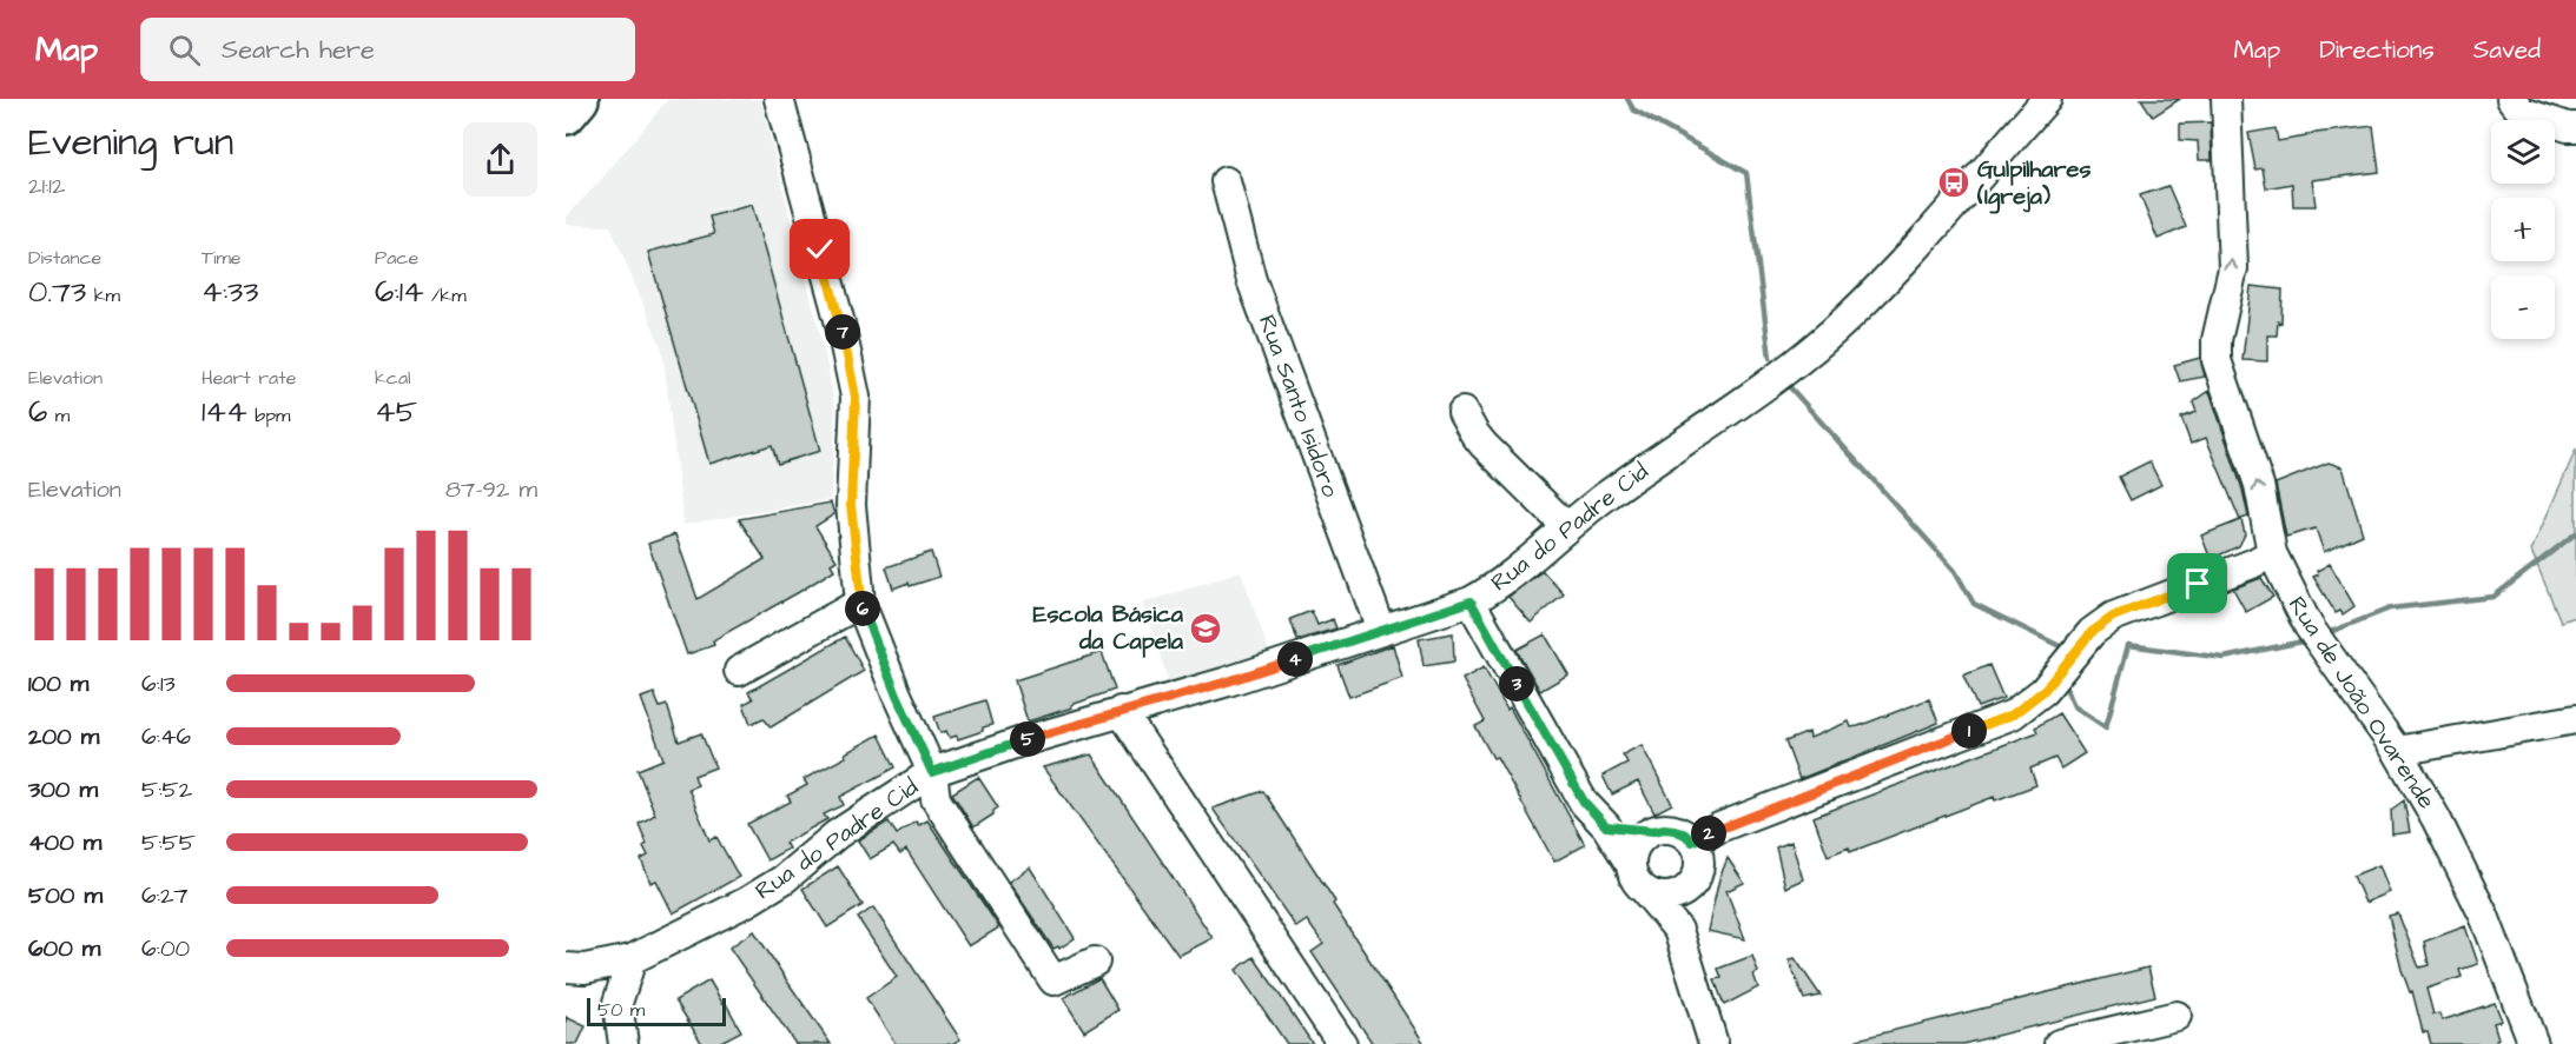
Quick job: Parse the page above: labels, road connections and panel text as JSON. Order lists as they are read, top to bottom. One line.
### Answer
{"streets":{"street":["Rua Santo Isidoro","Rua do Padre Cid","Rua de João Ovarende"]},"crossings":[["Rua Santo Isidoro","Rua do Padre Cid"]],"one_way":["Rua de João Ovarende"],"places":{"bus stop":["Gulpilhares (Igreja)"],"school or university":["Escola Básica da Capela"]},"scale_bar":"50 m","page":{"header":"Map","search":"Search here","nav":["Map","Directions","Saved"],"heading":["Evening run","21:12"],"map_buttons":["+","−"],"stats":[["Distance","0.73 km"],["Time","4:33"],["Pace","6:14 /km"],["Elevation","6 m"],["Heart rate","144 bpm"],["kcal","45"]],"pins":["7","6","4","3","1","5","2"],"chart":["Elevation","87–92 m"],"list":[{"name":"100 m","note":"6:13"},{"name":"200 m","note":"6:46"},{"name":"300 m","note":"5:52"},{"name":"400 m","note":"5:55"},{"name":"500 m","note":"6:27"},{"name":"600 m","note":"6:00"}],"scale":"50 m"}}
